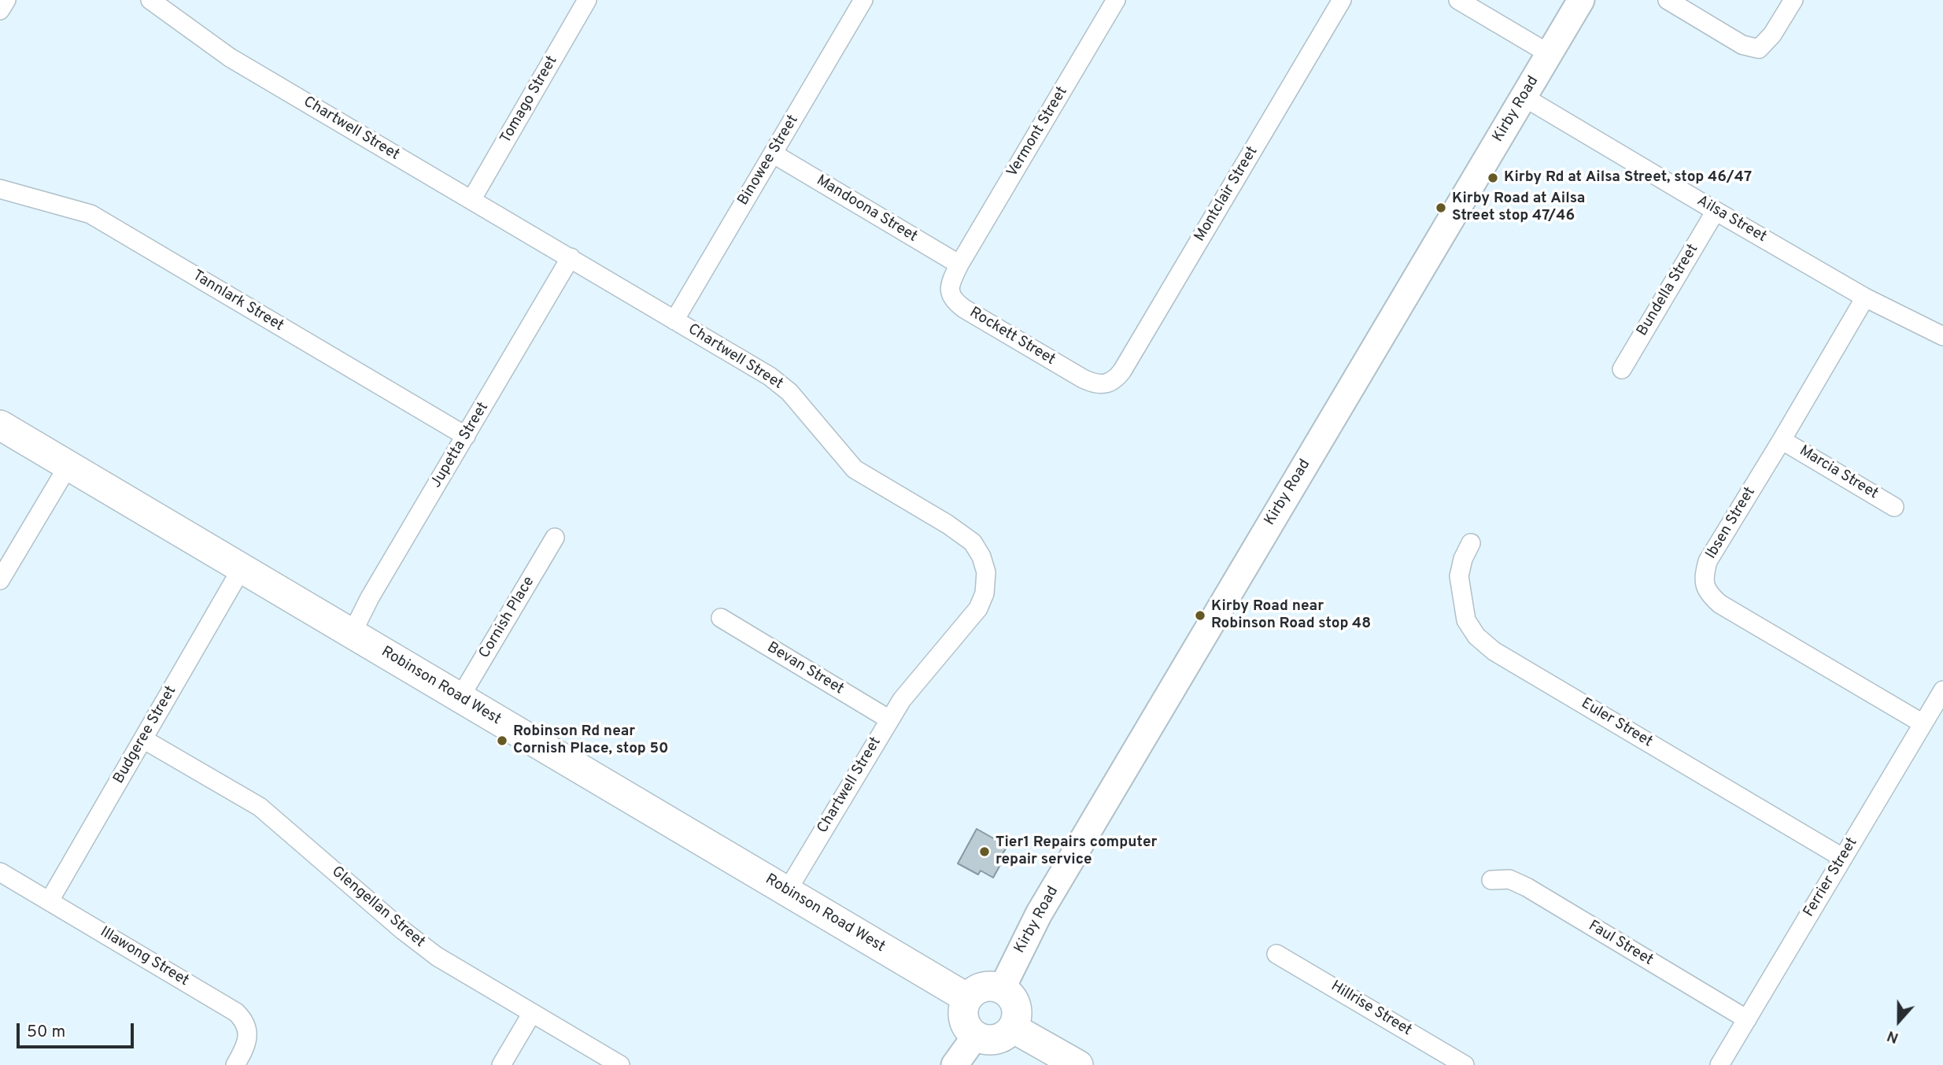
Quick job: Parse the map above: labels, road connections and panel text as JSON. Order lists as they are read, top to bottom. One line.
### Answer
{"streets":{"main road":["Robinson Road West"],"street":["Tomago Street","Kirby Road","Chartwell Street","Vermont Street","Binowee Street","Montclair Street","Mandoona Street","Ailsa Street","Bundella Street","Tannlark Street","Rockett Street","Jupetta Street","Marcia Street","Ibsen Street","Cornish Place","Bevan Street","Euler Street","Budgeree Street","Ferrier Street","Glengellan Street","Faul Street","Illawong Street","Hillrise Street"]},"crossings":[["Tomago Street","Chartwell Street"],["Kirby Road","Ailsa Street"],["Kirby Road","Robinson Road West"],["Chartwell Street","Binowee Street"],["Chartwell Street","Jupetta Street"],["Chartwell Street","Bevan Street"],["Chartwell Street","Robinson Road West"],["Vermont Street","Mandoona Street"],["Vermont Street","Rockett Street"],["Binowee Street","Mandoona Street"],["Montclair Street","Rockett Street"],["Mandoona Street","Rockett Street"],["Ailsa Street","Bundella Street"],["Ailsa Street","Ibsen Street"],["Tannlark Street","Jupetta Street"],["Jupetta Street","Robinson Road West"],["Marcia Street","Ibsen Street"],["Ibsen Street","Ferrier Street"],["Cornish Place","Robinson Road West"],["Robinson Road West","Budgeree Street"],["Euler Street","Ferrier Street"],["Budgeree Street","Glengellan Street"],["Budgeree Street","Illawong Street"],["Ferrier Street","Faul Street"]],"places":["Kirby Rd at Ailsa Street, stop 46/47","Kirby Road at Ailsa Street stop 47/46","Kirby Road near Robinson Road stop 48","Robinson Rd near Cornish Place, stop 50","Tier1 Repairs computer repair service"],"scale_bar":"50 m","north":"bottom"}
